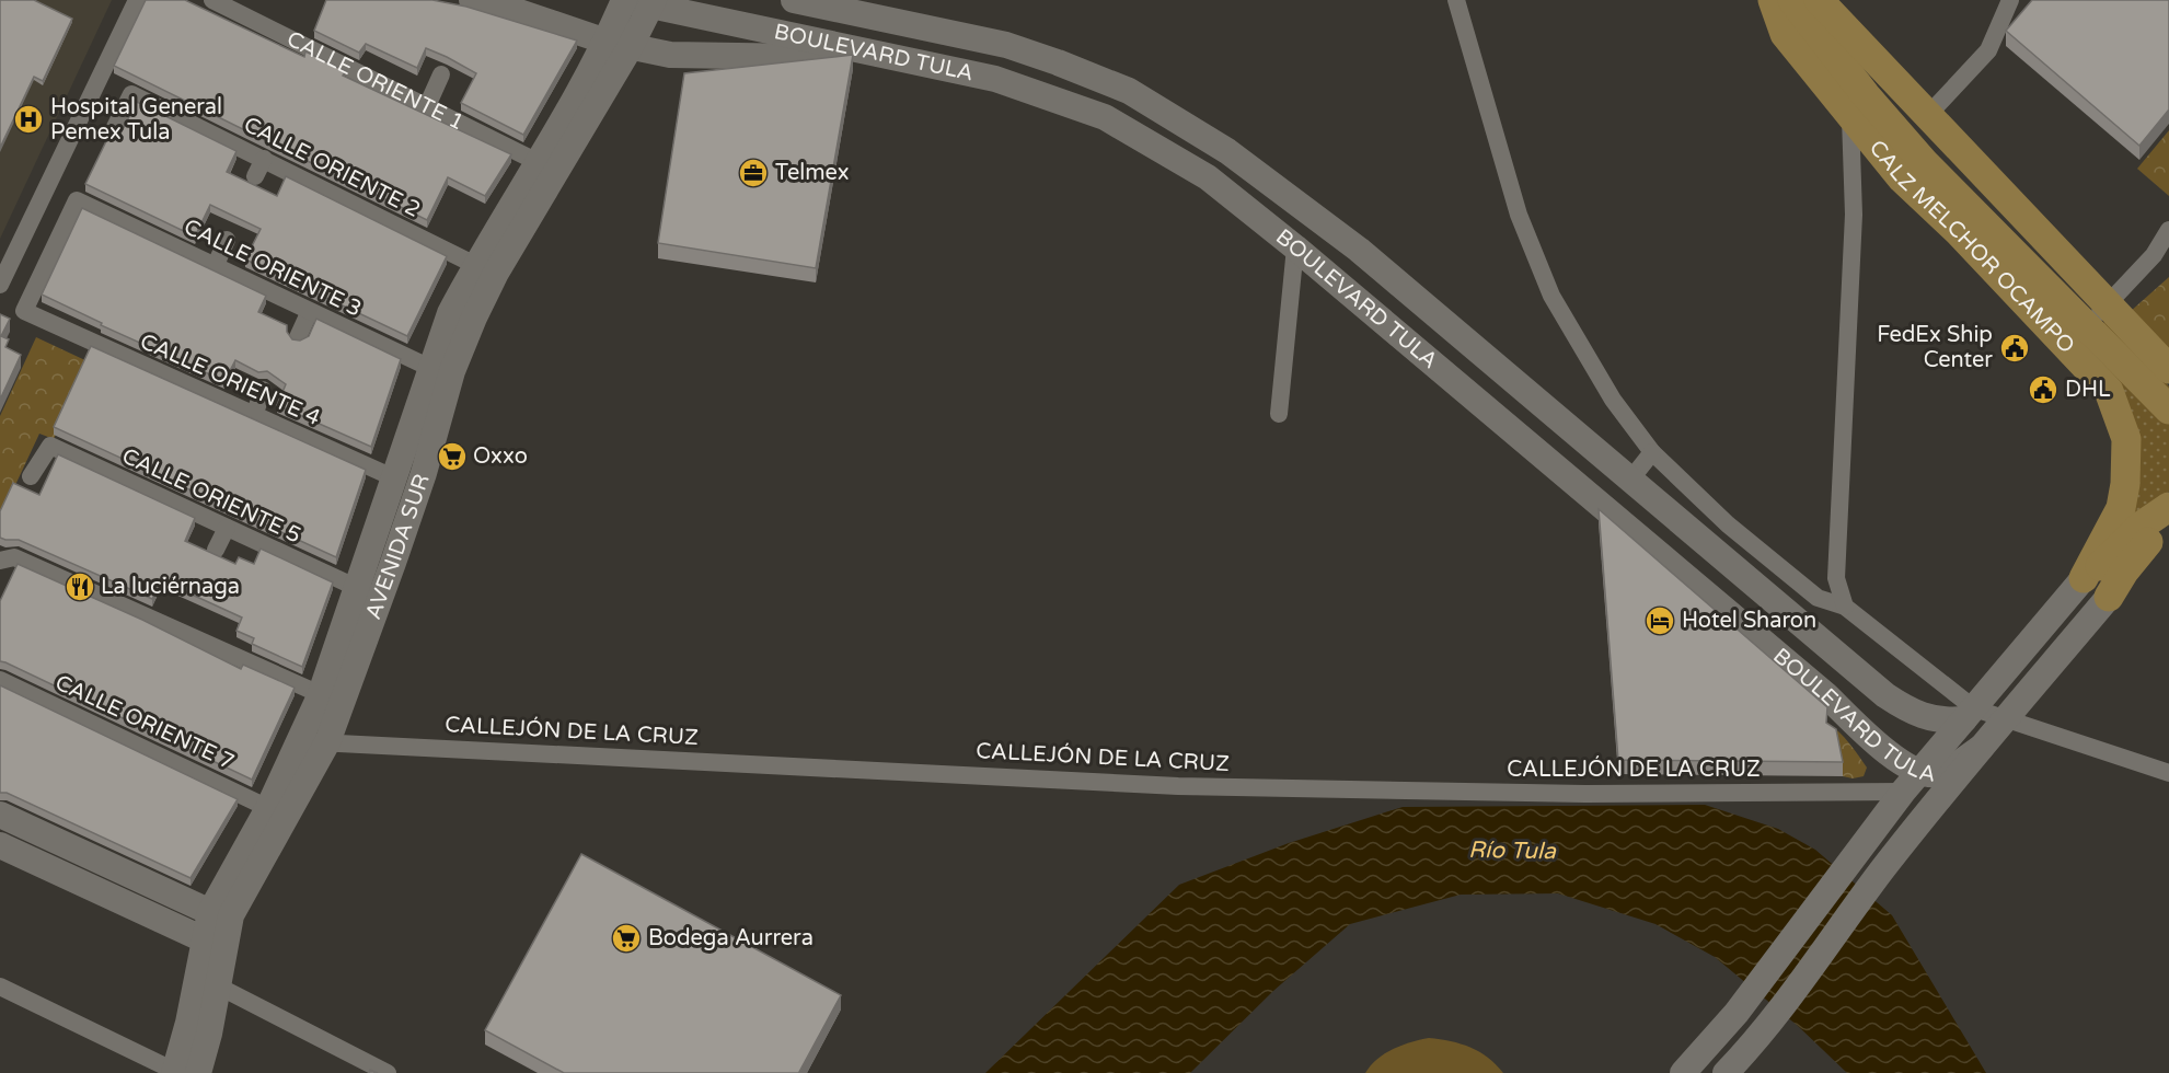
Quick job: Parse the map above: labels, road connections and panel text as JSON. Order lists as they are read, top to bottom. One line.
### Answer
{"streets":{"main road":["BOULEVARD TULA","CALZ MELCHOR OCAMPO","AVENIDA SUR"],"street":["CALLE ORIENTE 1","CALLE ORIENTE 2","CALLE ORIENTE 3","CALLE ORIENTE 4","CALLE ORIENTE 5","CALLE ORIENTE 7","CALLEJÓN DE LA CRUZ"]},"crossings":[["BOULEVARD TULA","AVENIDA SUR"],["BOULEVARD TULA","CALLEJÓN DE LA CRUZ"],["CALLE ORIENTE 1","AVENIDA SUR"],["CALLE ORIENTE 2","AVENIDA SUR"],["CALLE ORIENTE 3","CALLE ORIENTE 4"],["CALLE ORIENTE 3","AVENIDA SUR"],["CALLE ORIENTE 4","AVENIDA SUR"],["CALLE ORIENTE 5","AVENIDA SUR"],["AVENIDA SUR","CALLE ORIENTE 7"],["AVENIDA SUR","CALLEJÓN DE LA CRUZ"]],"water":["Río Tula"],"places":{"hospital":["Hospital General Pemex Tula"],"office":["Telmex"],"public building":["FedEx Ship Center","DHL"],"supermarket":["Oxxo","Bodega Aurrera"],"restaurant":["La luciérnaga"],"hotel":["Hotel Sharon"]}}
